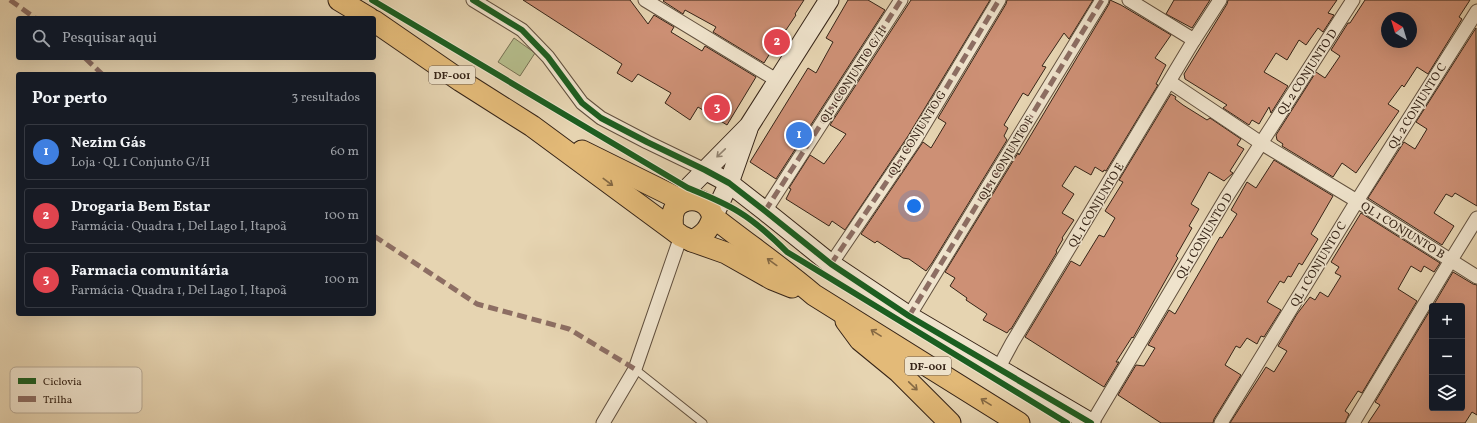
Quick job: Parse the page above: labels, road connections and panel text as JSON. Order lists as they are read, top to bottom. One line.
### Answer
{"streets":{"main road":["DF-001"],"street":["QL 2 CONJUNTO D","QL 1 CONJUNTO G/H","QL 2 CONJUNTO C","QL 1 CONJUNTO G","QL 1 CONJUNTO F","QL 1 CONJUNTO E","QL 1 CONJUNTO B","QL 1 CONJUNTO D","QL 1 CONJUNTO C"]},"crossings":[["QL 2 CONJUNTO D","QL 1 CONJUNTO D"],["QL 2 CONJUNTO C","QL 1 CONJUNTO B"],["QL 2 CONJUNTO C","QL 1 CONJUNTO C"],["QL 1 CONJUNTO B","QL 1 CONJUNTO C"]],"legend":["Ciclovia","Trilha"],"north":"top left","page":{"search":"Pesquisar aqui","pins":["2","3","1"],"heading":["Por perto","3 resultados"],"list":[{"mark":"1","name":"Nezim Gás","note":"Loja · QL 1 Conjunto G/H","value":"60 m"},{"mark":"2","name":"Drogaria Bem Estar","note":"Farmácia · Quadra 1, Del Lago I, Itapoã","value":"100 m"},{"mark":"3","name":"Farmacia comunitária","note":"Farmácia · Quadra 1, Del Lago I, Itapoã","value":"100 m"}],"map_buttons":["+","−"]}}
